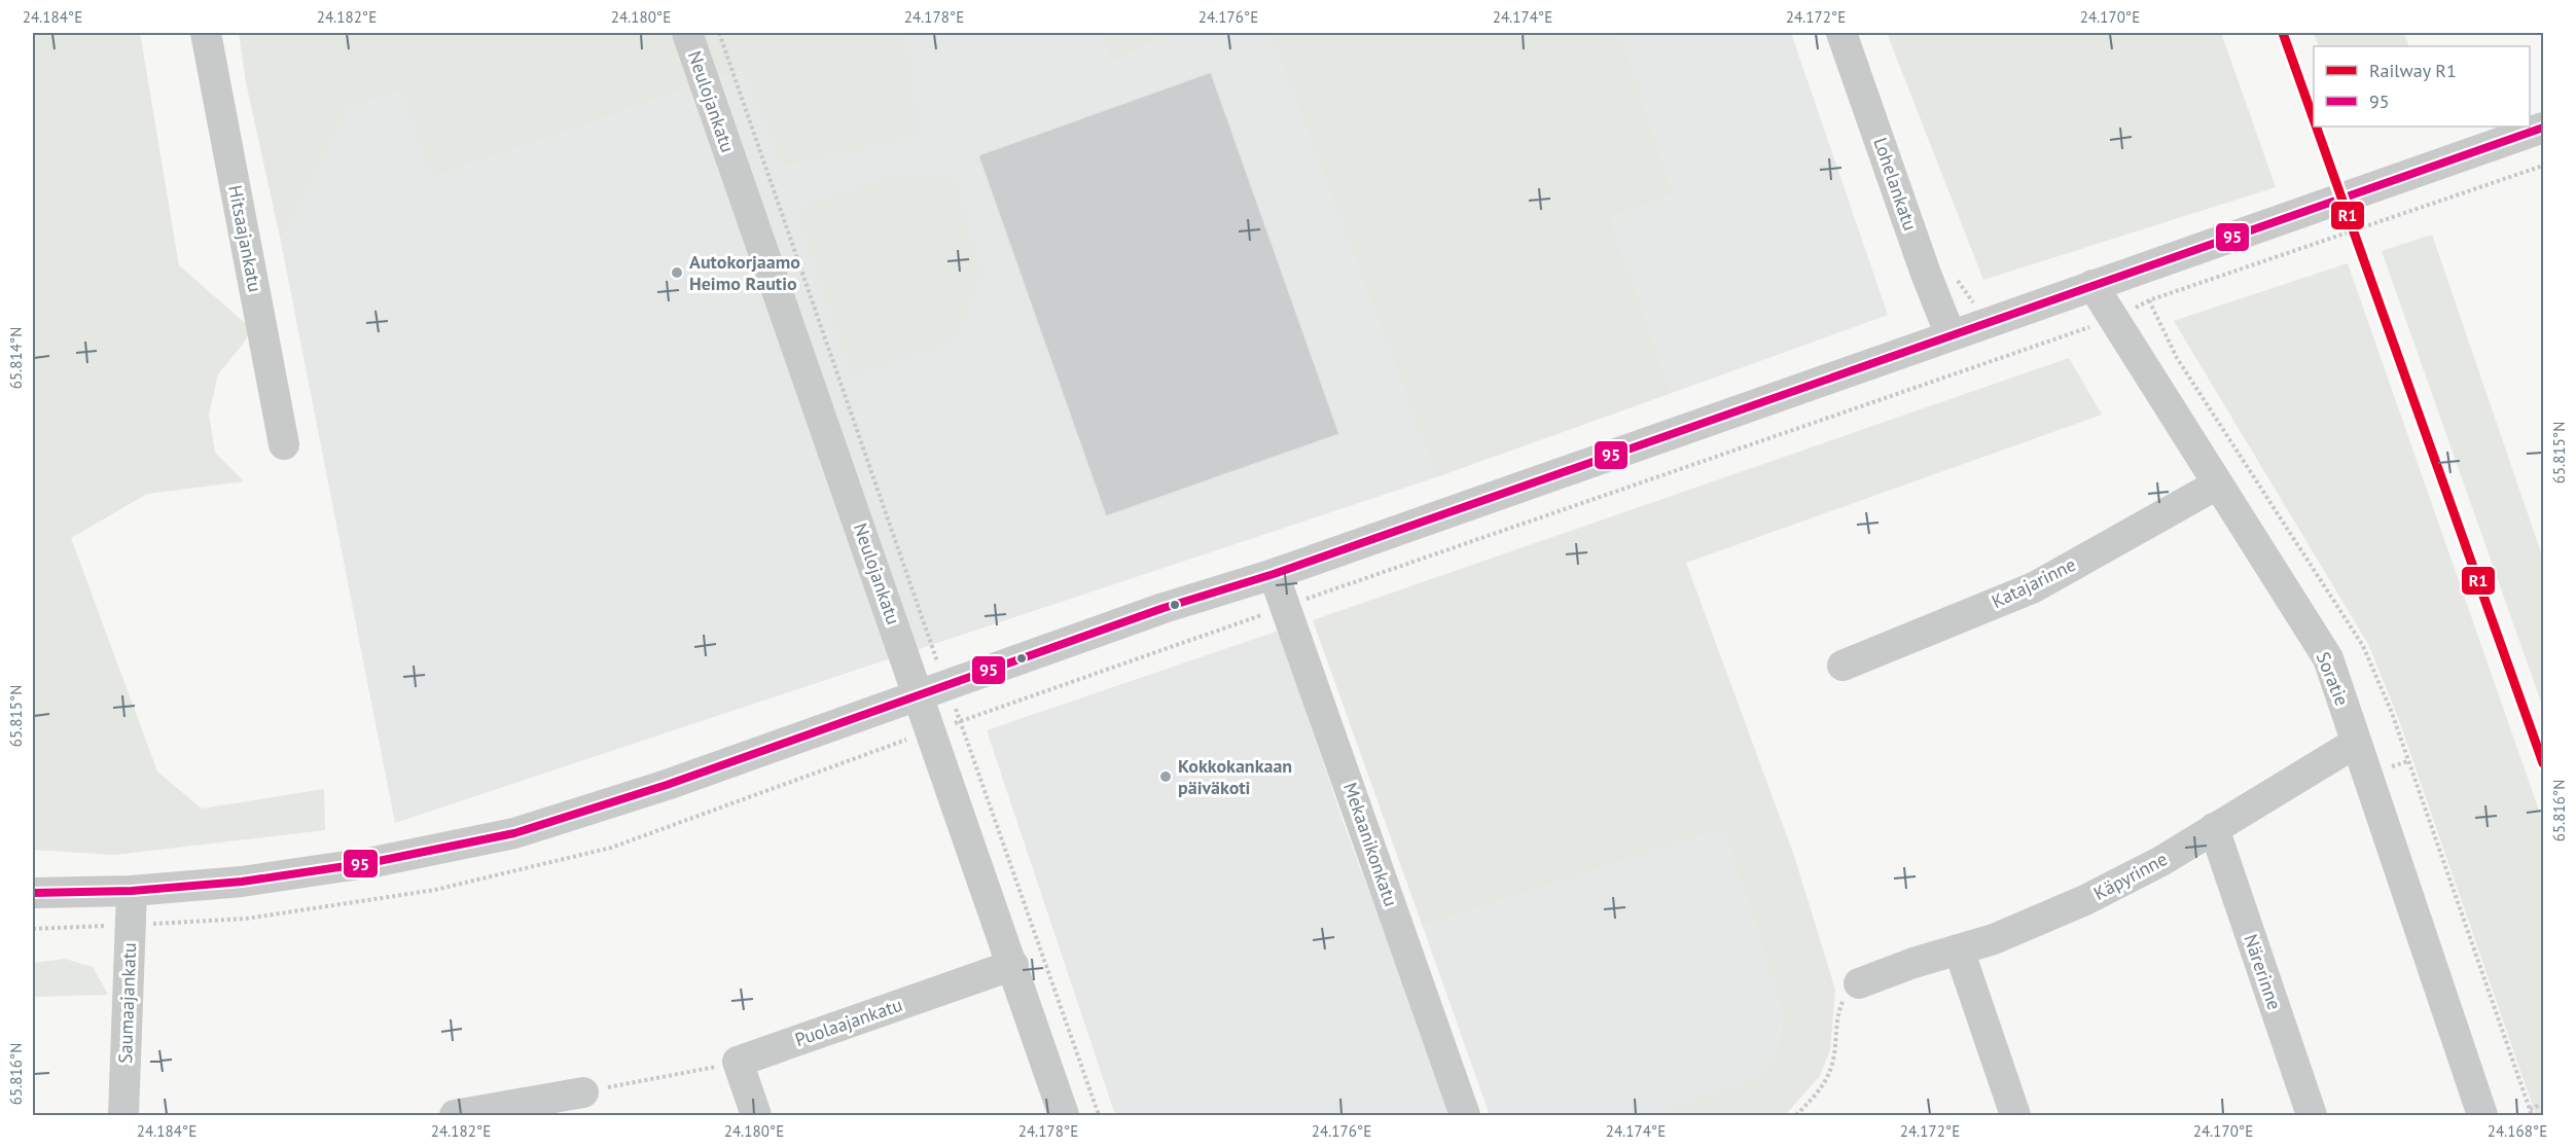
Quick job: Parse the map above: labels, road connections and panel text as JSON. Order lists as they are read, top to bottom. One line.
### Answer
{"streets":{"street":["Neulojankatu","Lohelankatu","Hitsaajankatu","Katajarinne","Soratie","Mekaanikonkatu","Käpyrinne","Närerinne","Saumaajankatu","Puolaajankatu"]},"crossings":[["Neulojankatu","Puolaajankatu"],["Katajarinne","Soratie"],["Soratie","Käpyrinne"],["Käpyrinne","Närerinne"]],"places":["Autokorjaamo Heimo Rautio","Kokkokankaan päiväkoti"],"lines":["rail line R1","transit line 95"],"legend":["Railway R1","95"],"coordinates":["24.184°E","24.182°E","24.180°E","24.178°E","24.176°E","24.174°E","24.172°E","24.170°E","65.814°N","65.815°N","65.816°N","24.168°E"]}
